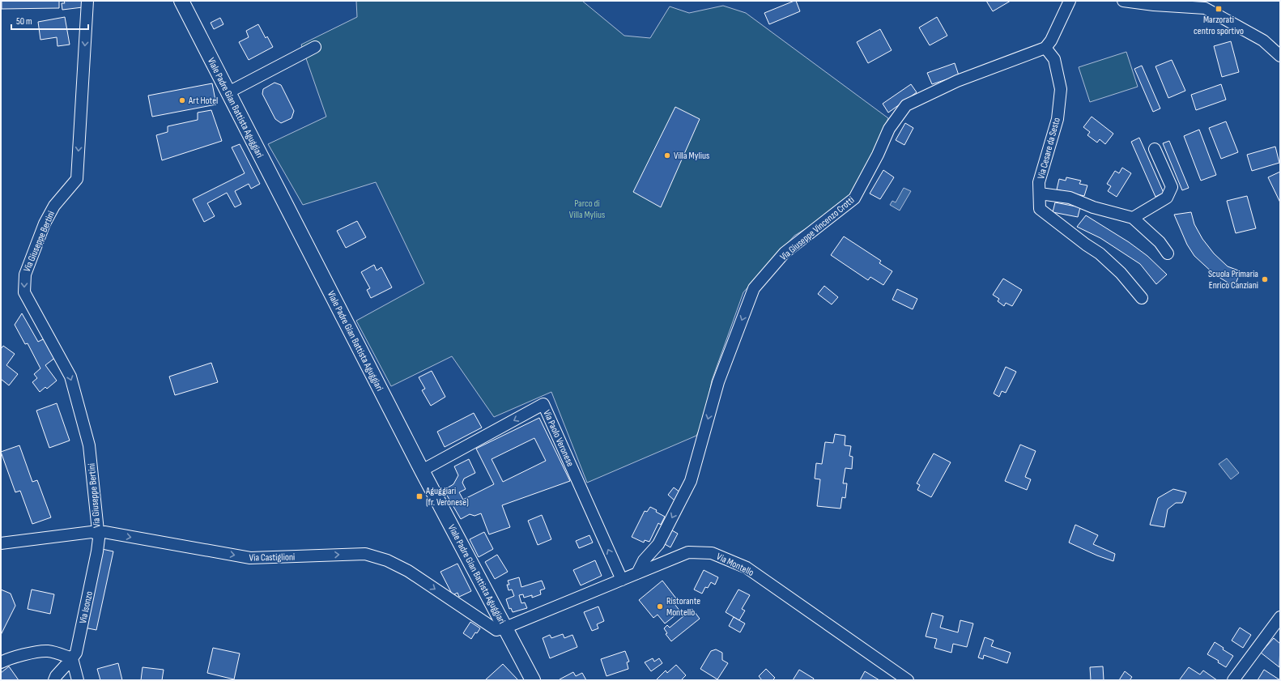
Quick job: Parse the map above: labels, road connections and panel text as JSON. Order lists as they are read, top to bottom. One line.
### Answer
{"streets":{"main road":["Viale Padre Gian Battista Aguggiari"],"street":["Via Cesare da Sesto","Via Giuseppe Vincenzo Crotti","Via Giuseppe Bertini","Via Paolo Veronese","Via Castiglioni","Via Montello","Via Isonzo"]},"crossings":[["Viale Padre Gian Battista Aguggiari","Via Paolo Veronese"],["Viale Padre Gian Battista Aguggiari","Via Castiglioni"],["Viale Padre Gian Battista Aguggiari","Via Montello"],["Via Cesare da Sesto","Via Giuseppe Vincenzo Crotti"],["Via Giuseppe Vincenzo Crotti","Via Montello"],["Via Giuseppe Bertini","Via Castiglioni"],["Via Giuseppe Bertini","Via Isonzo"],["Via Paolo Veronese","Via Montello"],["Via Castiglioni","Via Montello"],["Via Castiglioni","Via Isonzo"]],"one_way":["Via Giuseppe Vincenzo Crotti","Via Giuseppe Bertini","Via Castiglioni"],"parks":["Parco di Villa Mylius"],"places":{"transit":["Marzorati centro sportivo","Aguggiari (fr. Veronese)"],"other":["Art Hotel","Villa Mylius","Scuola Primaria Enrico Canziani","Ristorante Montello"]},"scale_bar":"50 m"}
